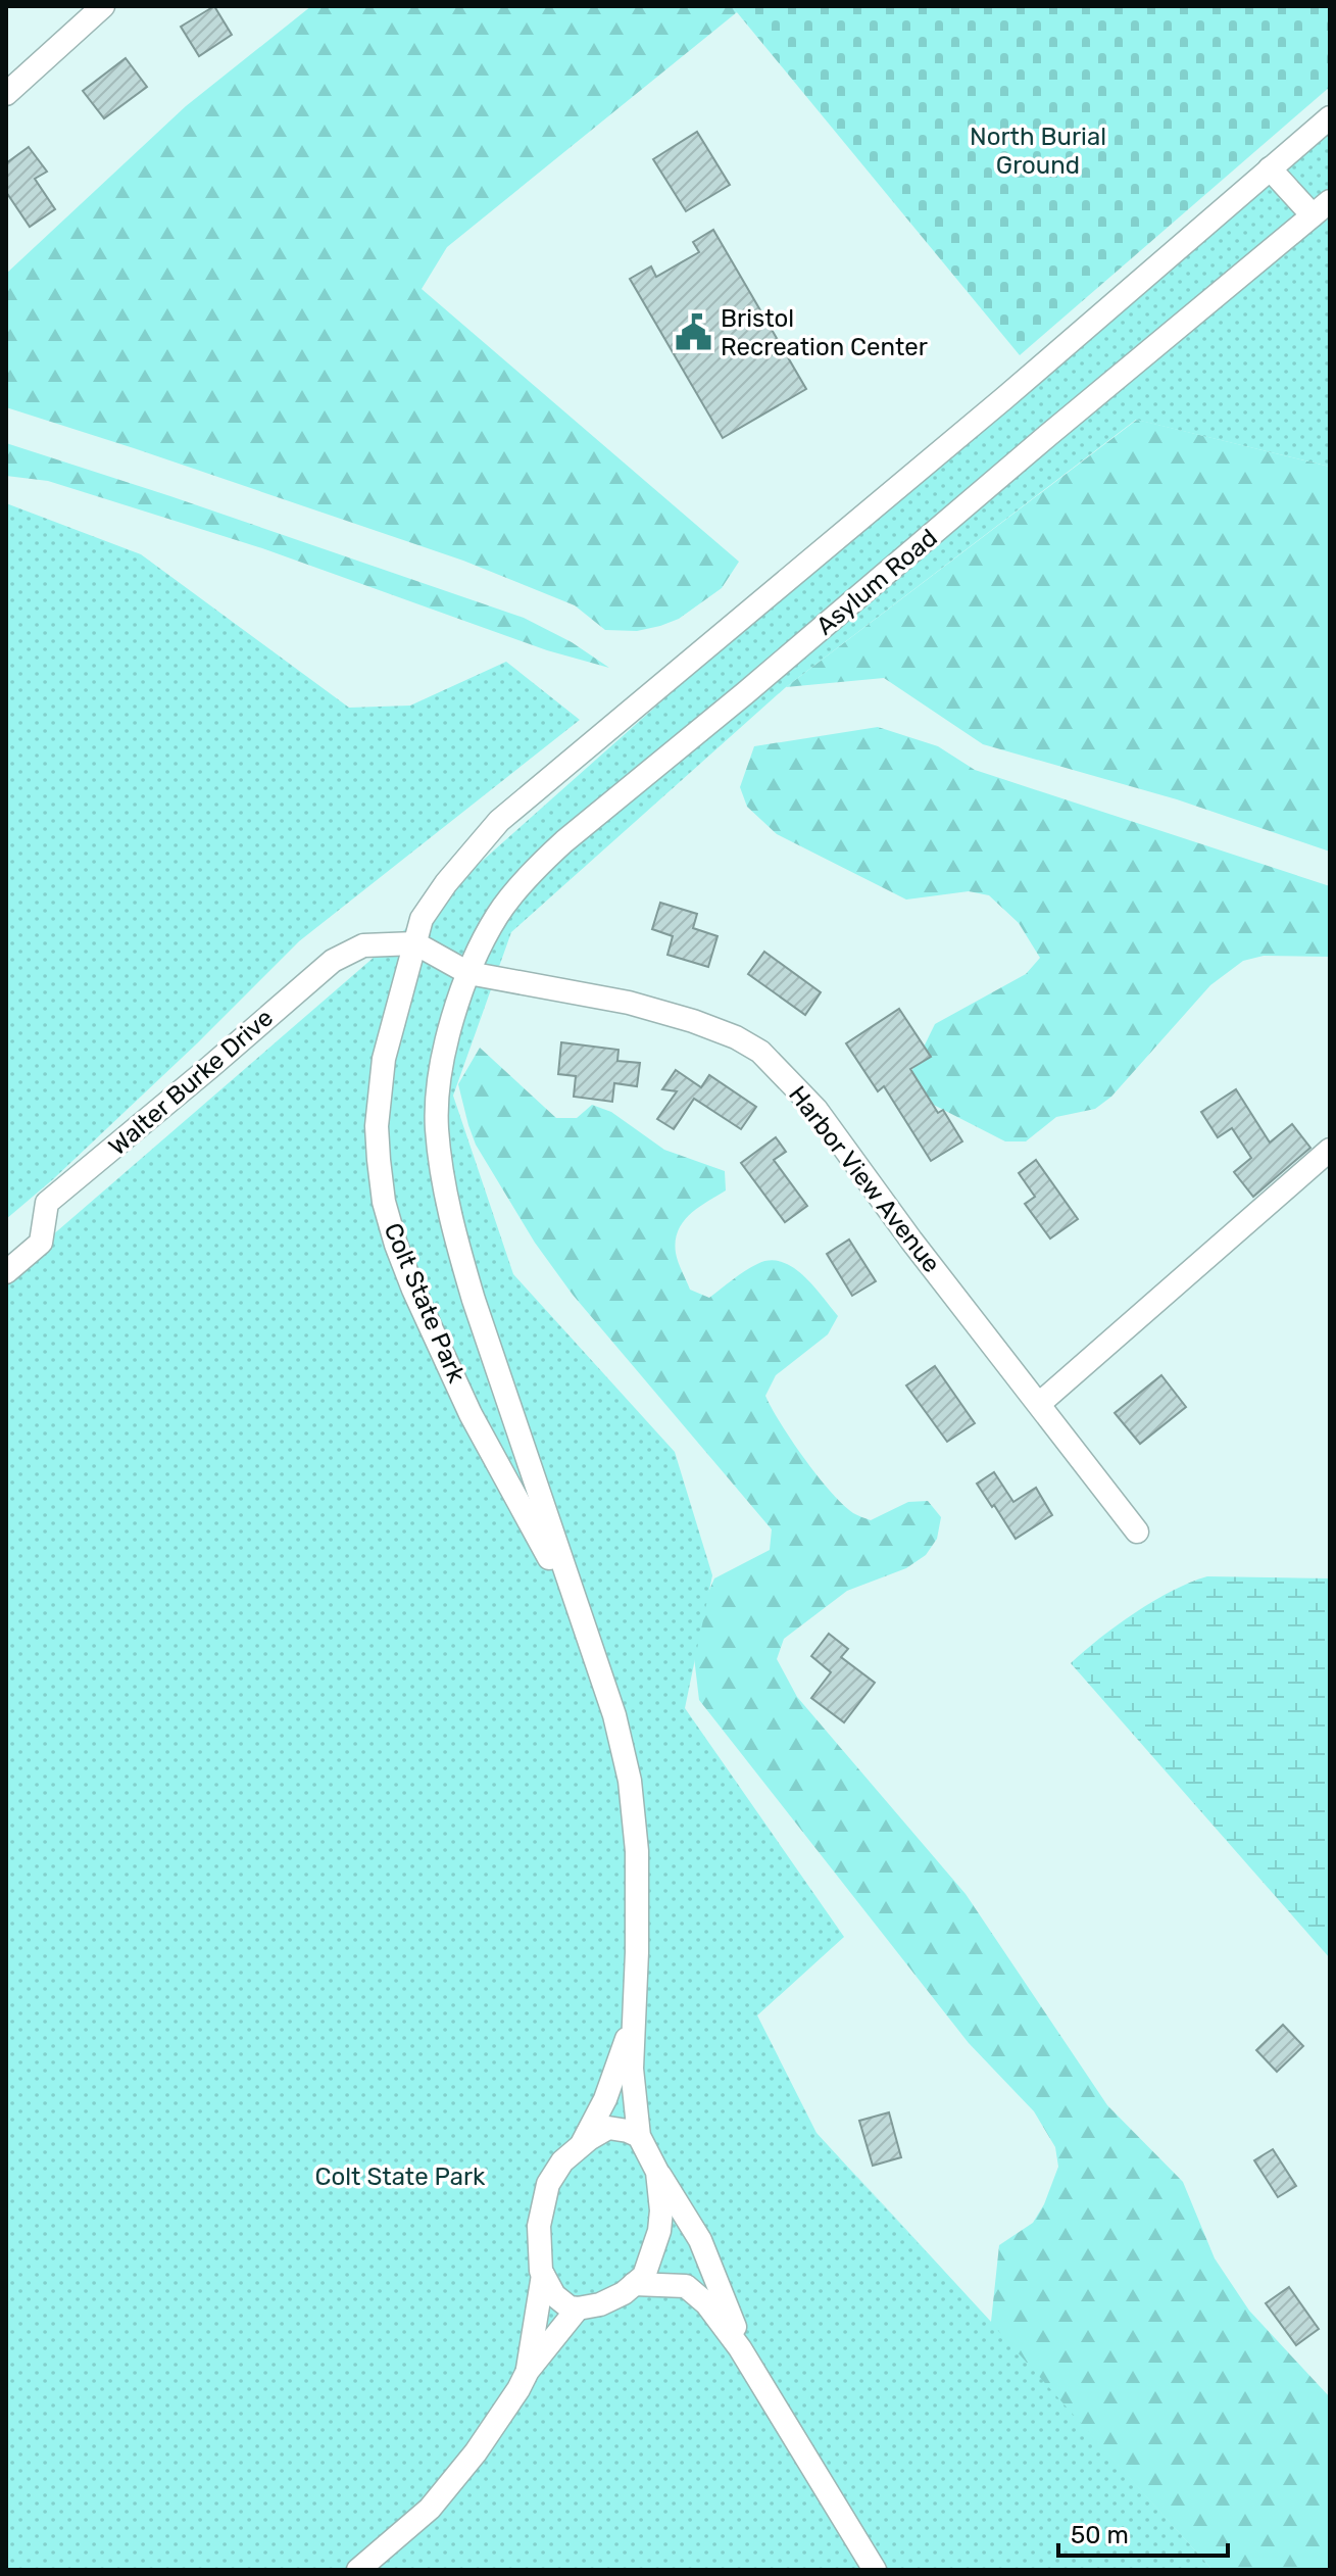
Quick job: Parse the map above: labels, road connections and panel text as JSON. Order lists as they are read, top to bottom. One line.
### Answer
{"streets":{"street":["Asylum Road","Walter Burke Drive","Harbor View Avenue","Colt State Park"]},"crossings":[["Asylum Road","Harbor View Avenue"],["Asylum Road","Colt State Park"],["Walter Burke Drive","Harbor View Avenue"],["Walter Burke Drive","Colt State Park"],["Harbor View Avenue","Colt State Park"]],"parks":["North Burial Ground","Colt State Park"],"places":{"public building":["Bristol Recreation Center"]},"scale_bar":"50 m"}
